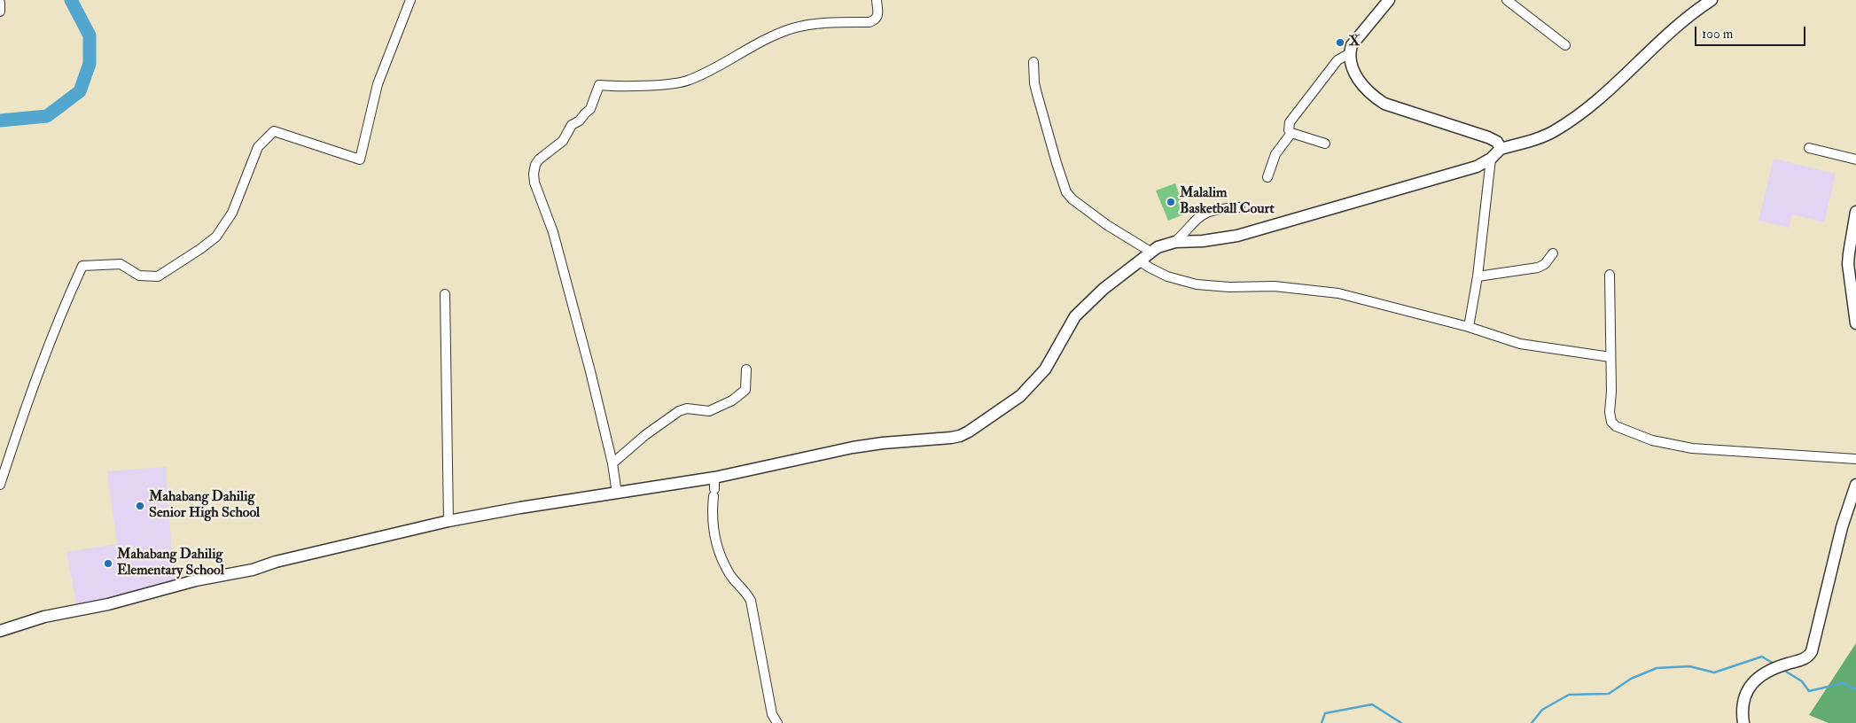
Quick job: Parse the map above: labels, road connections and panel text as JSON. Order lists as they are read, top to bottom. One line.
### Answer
{"places":["X","Malalim Basketball Court","Mahabang Dahilig Senior High School","Mahabang Dahilig Elementary School"],"scale_bar":"100 m"}
